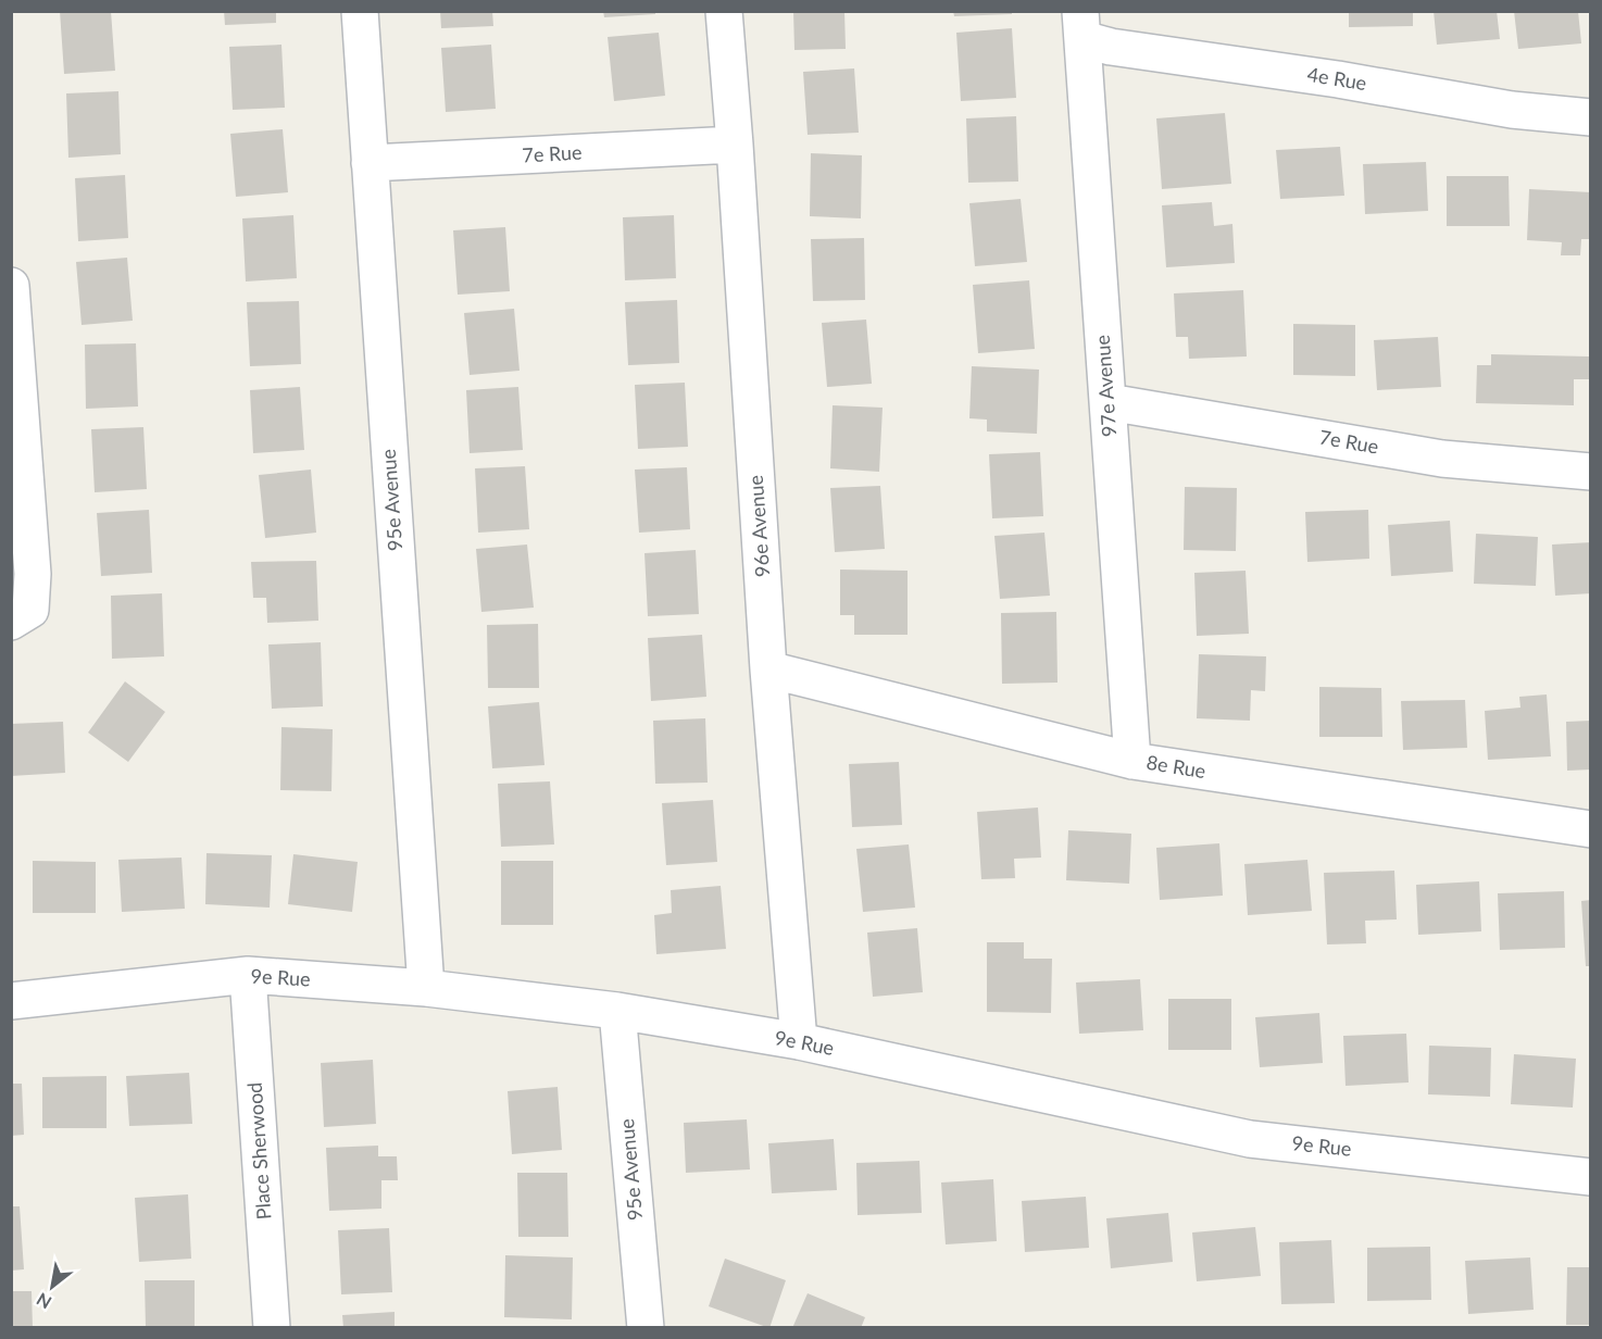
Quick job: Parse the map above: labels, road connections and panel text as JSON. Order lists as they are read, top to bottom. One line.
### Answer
{"streets":{"street":["4e Rue","7e Rue","97e Avenue","95e Avenue","96e Avenue","8e Rue","9e Rue","Place Sherwood"]},"crossings":[["4e Rue","97e Avenue"],["7e Rue","97e Avenue"],["7e Rue","95e Avenue"],["7e Rue","96e Avenue"],["97e Avenue","8e Rue"],["95e Avenue","9e Rue"],["96e Avenue","8e Rue"],["96e Avenue","9e Rue"],["9e Rue","Place Sherwood"]],"north":"bottom left"}
